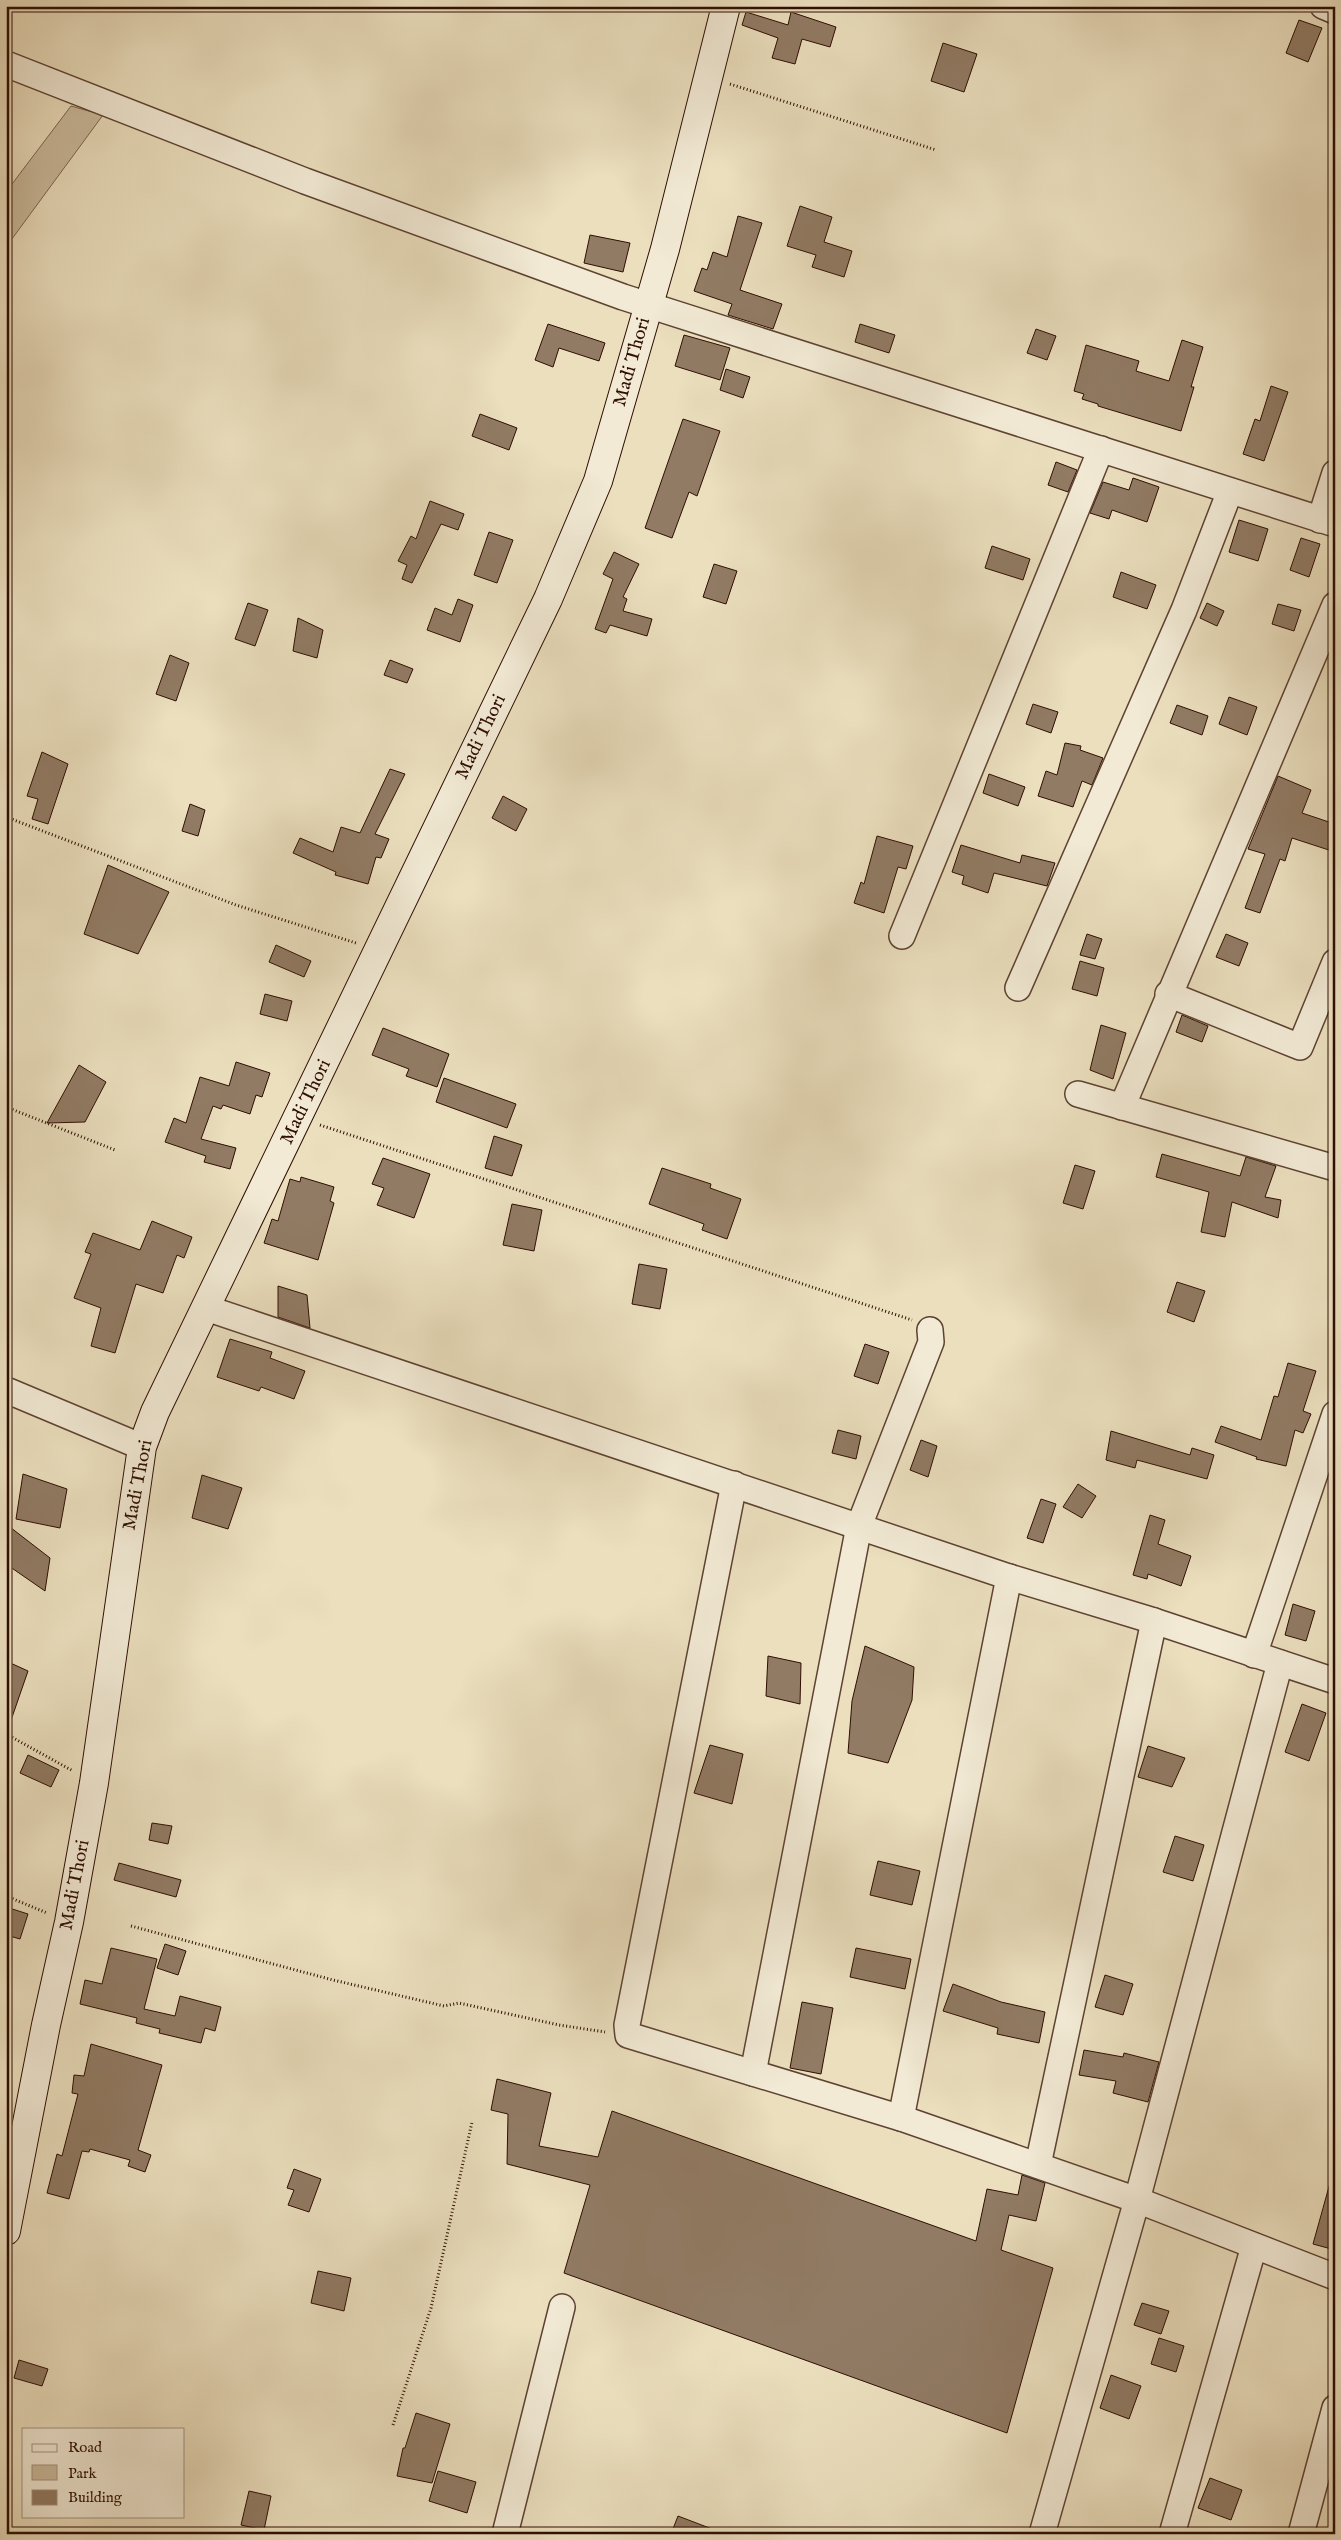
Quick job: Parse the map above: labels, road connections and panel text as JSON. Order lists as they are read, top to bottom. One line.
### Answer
{"streets":{"main road":["Madi Thori"]},"legend":["Road","Park","Building"]}
